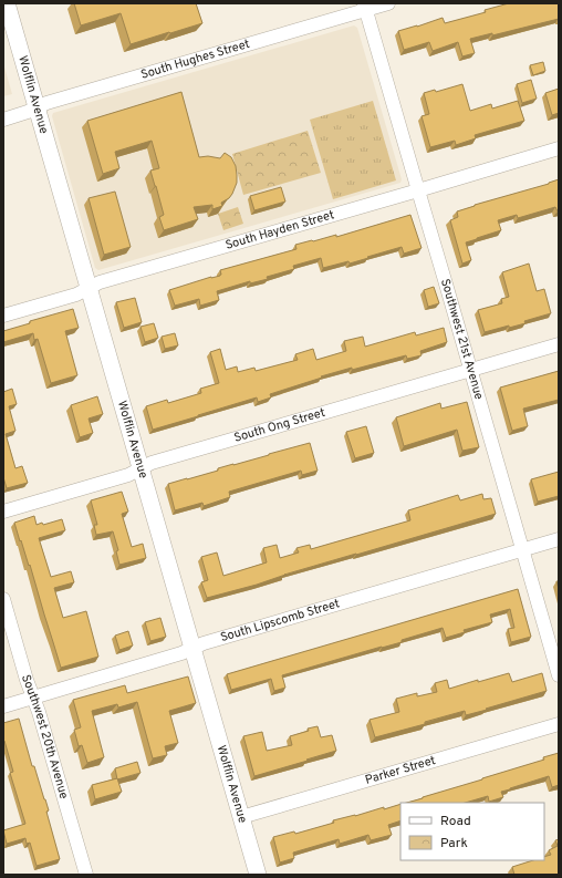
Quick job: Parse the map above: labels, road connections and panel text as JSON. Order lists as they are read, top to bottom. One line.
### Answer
{"streets":{"main road":["Wolflin Avenue"],"street":["South Hughes Street","South Hayden Street","Southwest 21st Avenue","South Ong Street","South Lipscomb Street","Southwest 20th Avenue","Parker Street"]},"crossings":[["South Hughes Street","Wolflin Avenue"],["South Hughes Street","Southwest 21st Avenue"],["Wolflin Avenue","South Hayden Street"],["Wolflin Avenue","South Ong Street"],["Wolflin Avenue","South Lipscomb Street"],["Wolflin Avenue","Parker Street"],["South Hayden Street","Southwest 21st Avenue"],["Southwest 21st Avenue","South Ong Street"],["Southwest 21st Avenue","South Lipscomb Street"],["South Lipscomb Street","Southwest 20th Avenue"]],"legend":["Road","Park"]}
